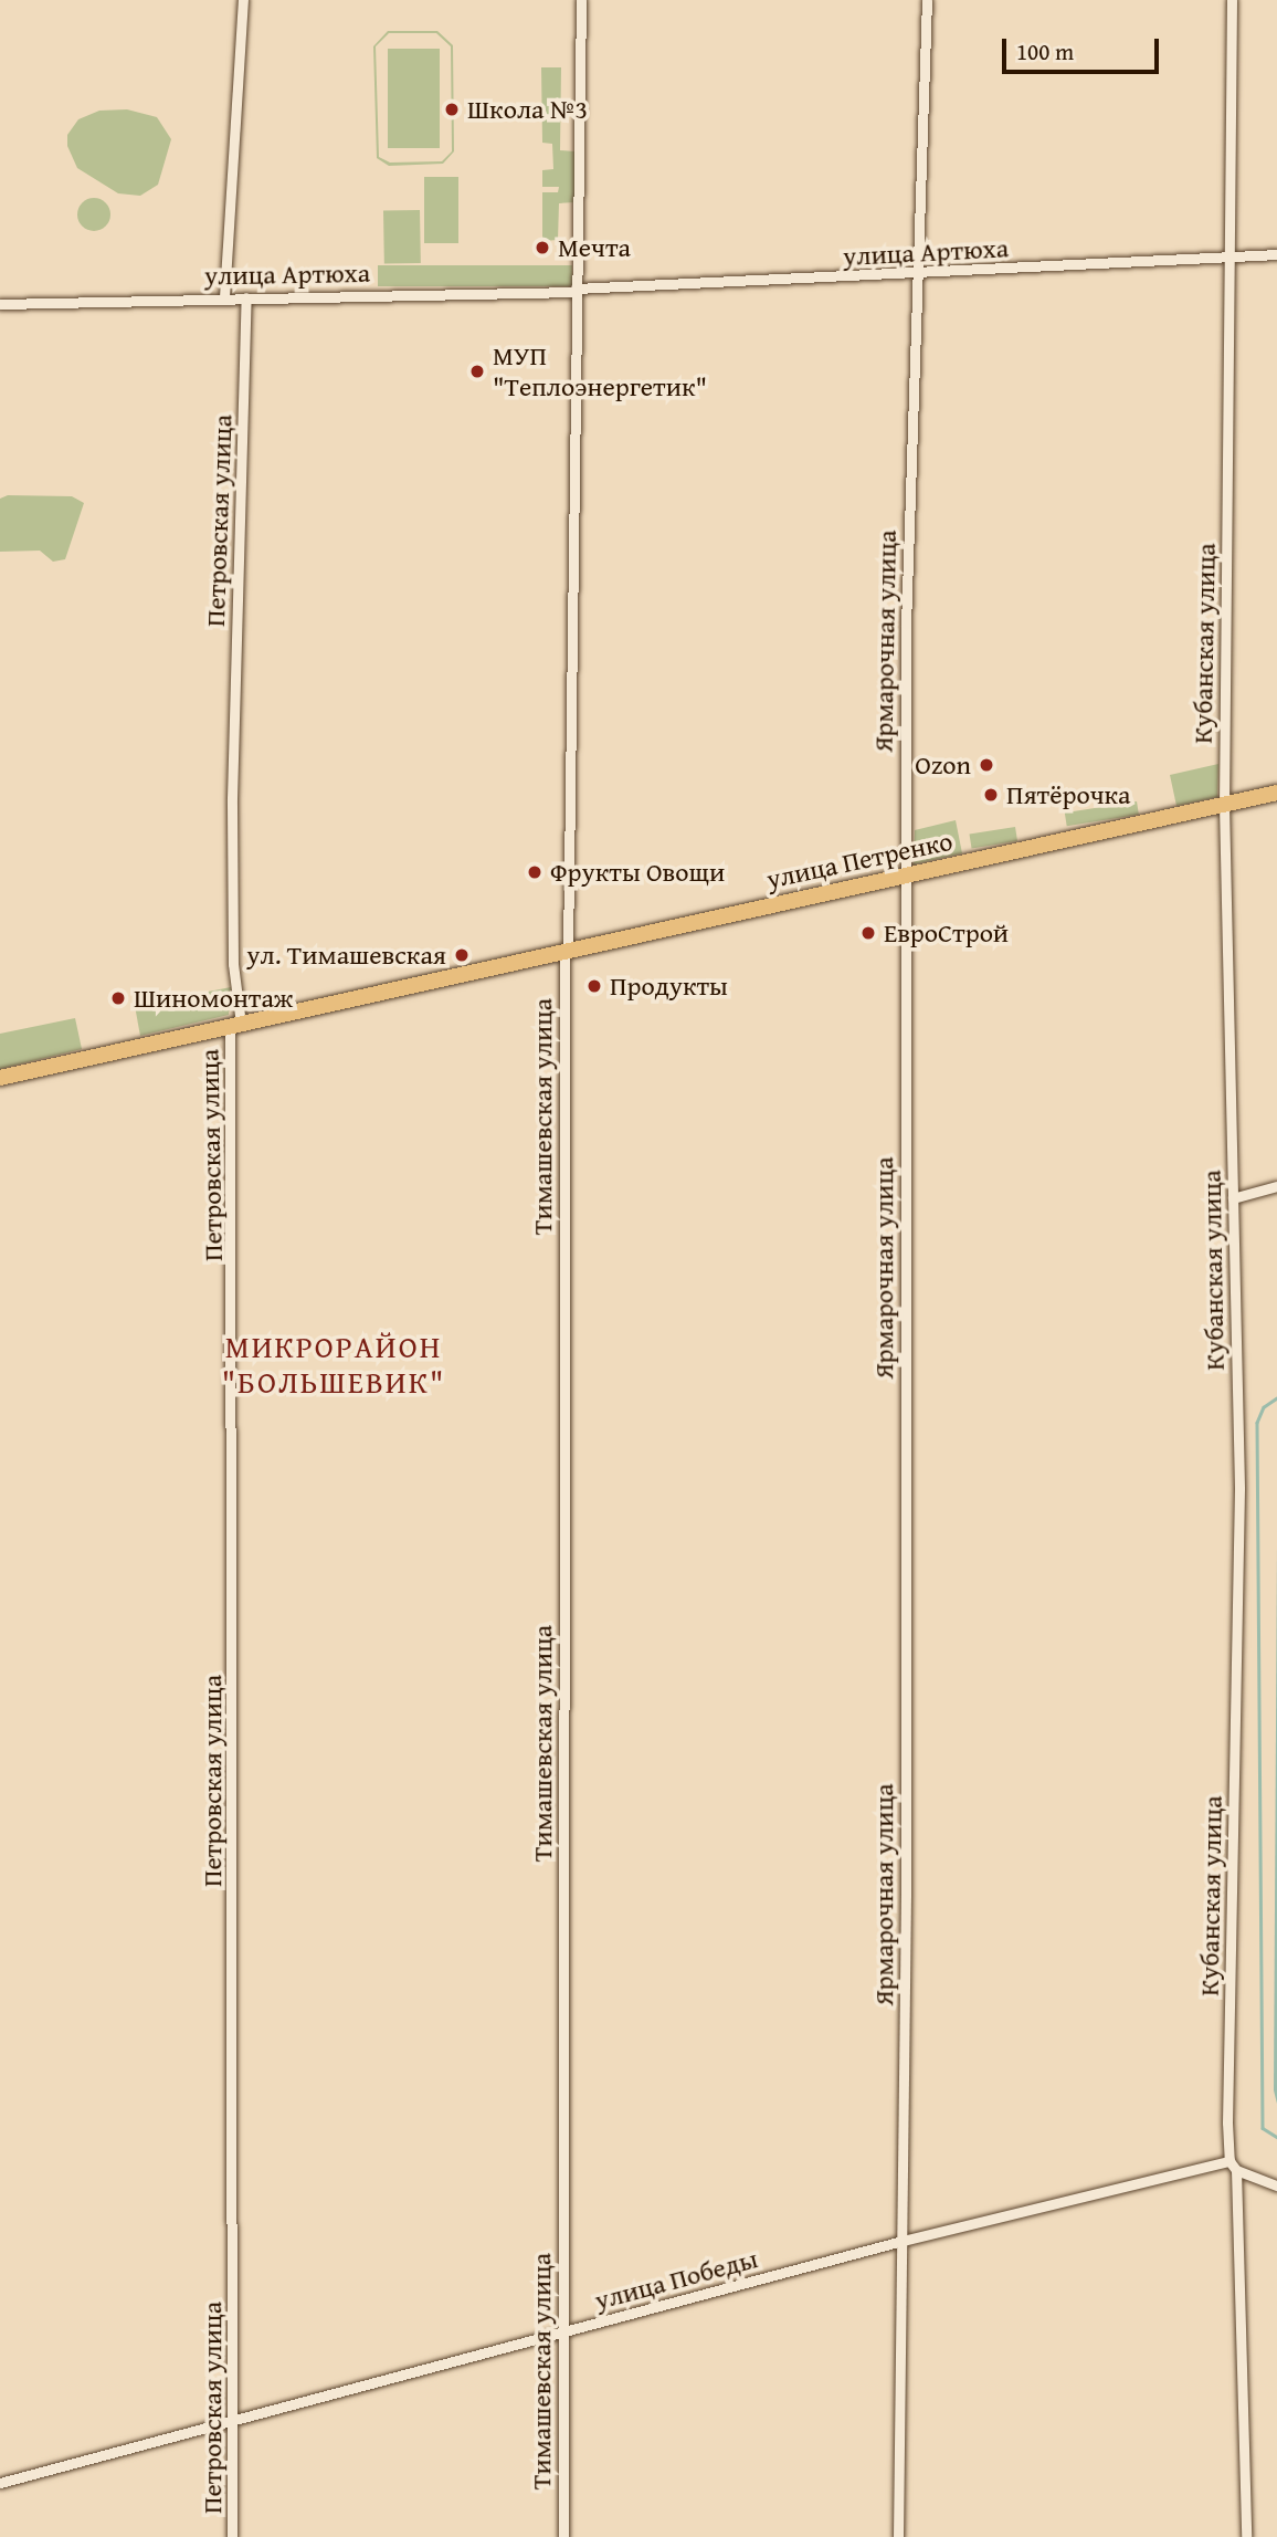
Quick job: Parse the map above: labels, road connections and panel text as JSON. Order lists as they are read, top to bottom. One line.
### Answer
{"streets":{"main road":["улица Петренко"],"street":["улица Артюха","Петровская улица","Ярмарочная улица","Кубанская улица","Тимашевская улица","улица Победы"]},"crossings":[["улица Артюха","Петровская улица"],["улица Артюха","Ярмарочная улица"],["улица Артюха","Кубанская улица"],["улица Артюха","Тимашевская улица"],["Петровская улица","улица Петренко"],["Петровская улица","улица Победы"],["Ярмарочная улица","улица Петренко"],["Ярмарочная улица","улица Победы"],["Кубанская улица","улица Петренко"],["Кубанская улица","улица Победы"],["улица Петренко","Тимашевская улица"],["Тимашевская улица","улица Победы"]],"districts":["МИКРОРАЙОН \"БОЛЬШЕВИК\""],"places":["Школа №3","Мечта","МУП \"Теплоэнергетик\"","Ozon","Пятёрочка","Фрукты Овощи","ЕвроСтрой","ул. Тимашевская","Продукты","Шиномонтаж"],"scale_bar":"100 m"}
